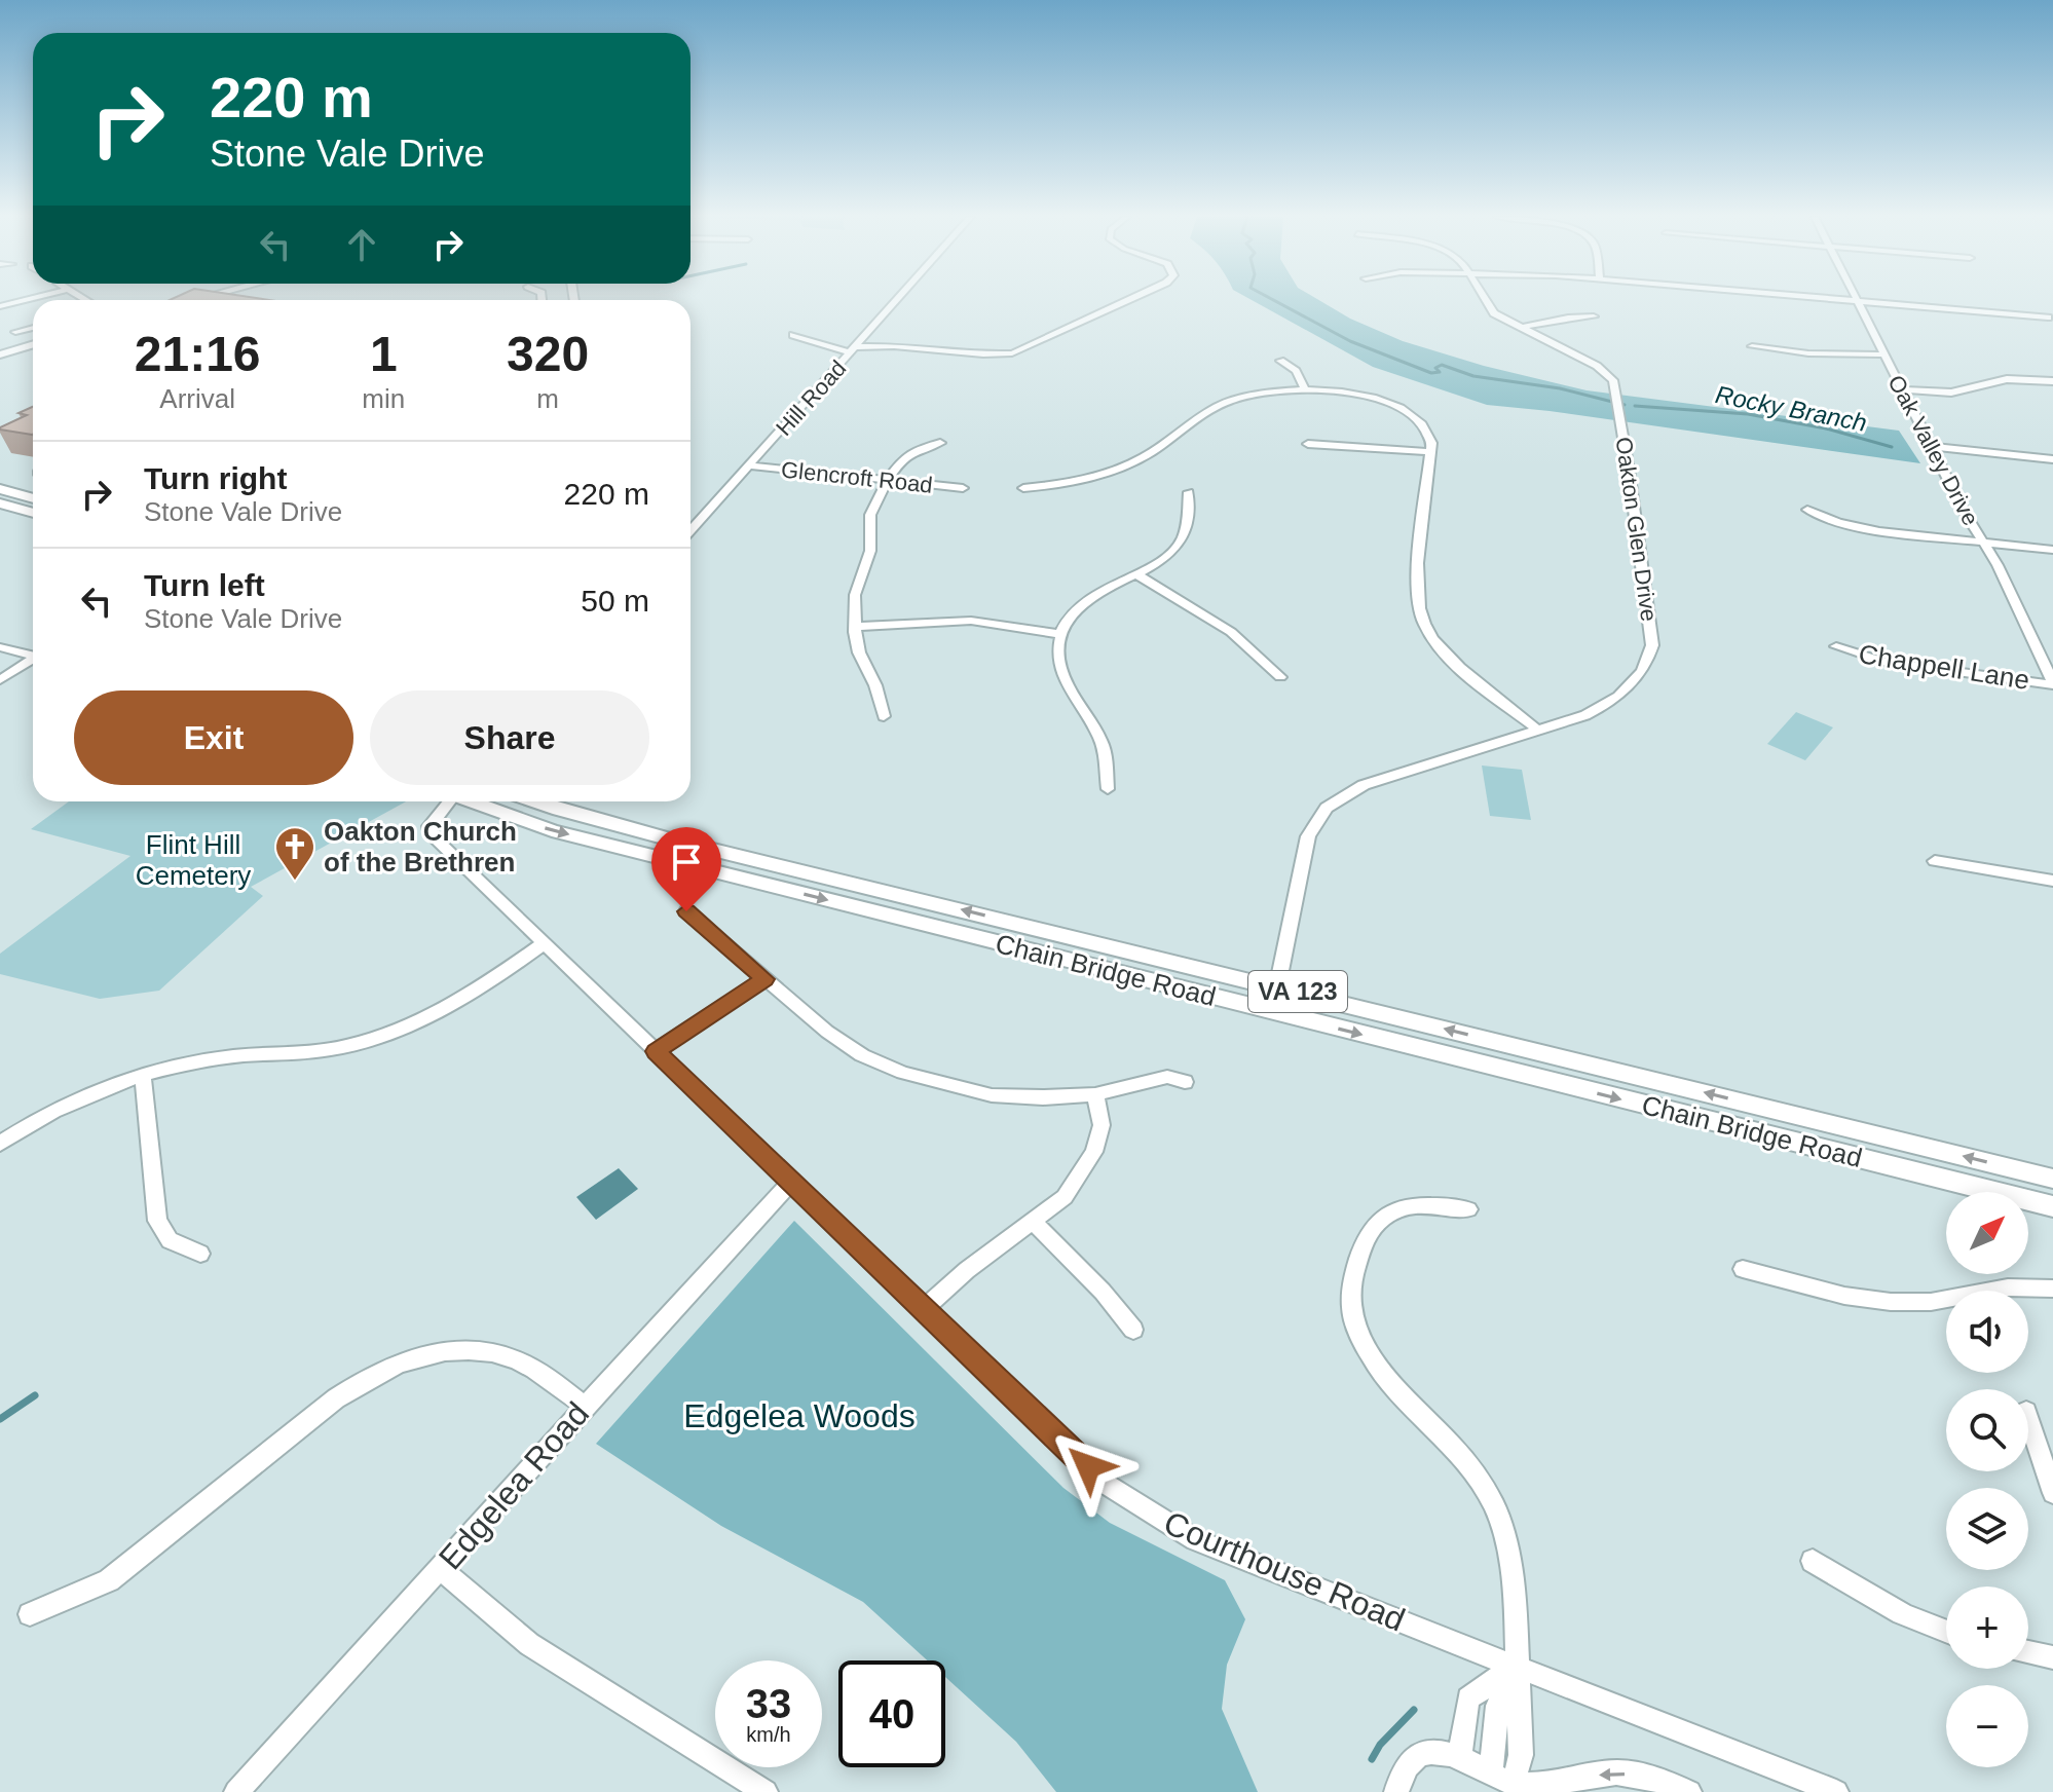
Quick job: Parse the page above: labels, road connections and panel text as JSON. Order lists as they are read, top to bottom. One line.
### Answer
{"streets":{"main road":["Chain Bridge Road","VA 123"],"street":["Hill Road","Oak Valley Drive","Glencroft Road","Oakton Glen Drive","Chappell Lane","Edgelea Road","Courthouse Road"]},"crossings":[["Hill Road","Glencroft Road"],["Oak Valley Drive","Chappell Lane"],["Oakton Glen Drive","Chain Bridge Road"],["Edgelea Road","Courthouse Road"]],"water":["Rocky Branch"],"parks":["Flint Hill Cemetery","Edgelea Woods"],"places":{"church":["Oakton Church of the Brethren"]},"north":"top right","page":{"turn":["220 m","Stone Vale Drive"],"eta":["21:16","Arrival","1","min","320","m"],"list":[{"name":"Turn right","note":"Stone Vale Drive","value":"220 m"},{"name":"Turn left","note":"Stone Vale Drive","value":"50 m"}],"buttons":["Exit","Share"],"map_buttons":["+","−"],"speed":"33 km/h","limit":"40"}}
